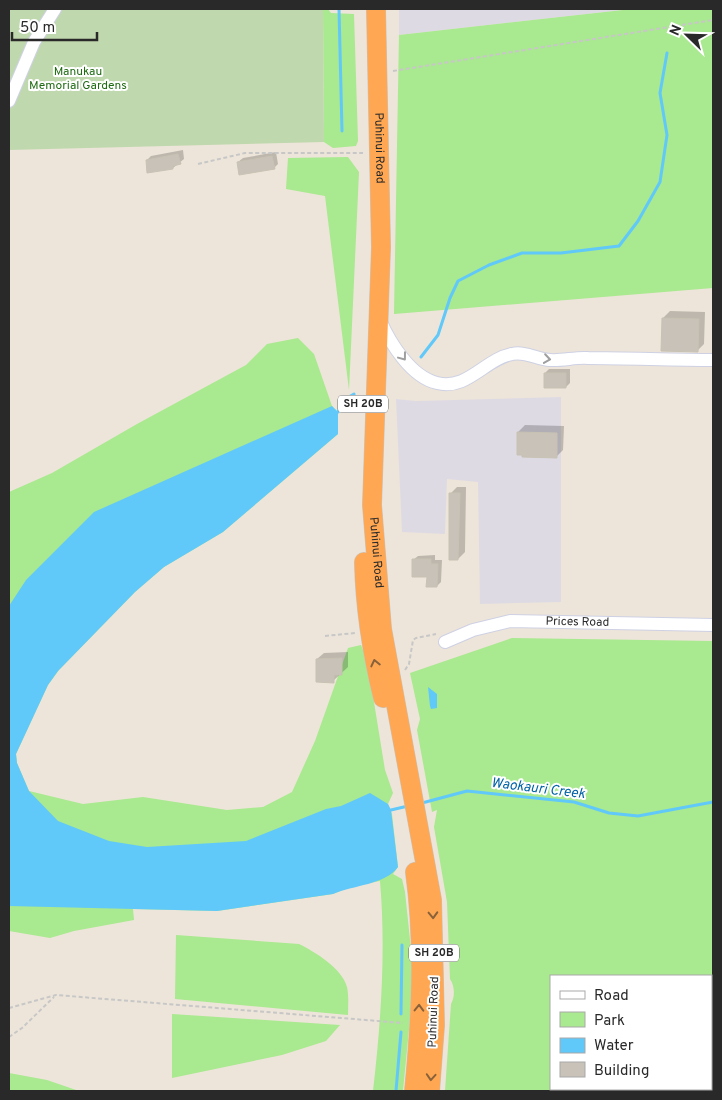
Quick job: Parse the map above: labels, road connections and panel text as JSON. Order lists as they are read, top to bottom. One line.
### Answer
{"streets":{"highway":["Puhinui Road","SH 20B"],"street":["Prices Road"]},"water":["Waokauri Creek"],"parks":["Manukau Memorial Gardens"],"legend":["Road","Park","Water","Building"],"scale_bar":"50 m","north":"top left"}
